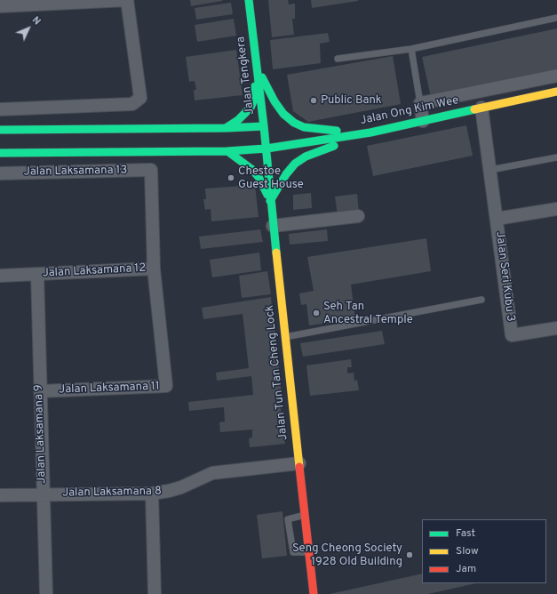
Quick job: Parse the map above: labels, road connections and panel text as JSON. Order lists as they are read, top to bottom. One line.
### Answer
{"streets":{"main road":["Jalan Tengkera","Jalan Ong Kim Wee","Jalan Tun Tan Cheng Lock"],"street":["Jalan Laksamana 13","Jalan Laksamana 12","Jalan Seri Kubu 3","Jalan Laksamana 11","Jalan Laksamana 9","Jalan Laksamana 8"]},"crossings":[["Jalan Tengkera","Jalan Ong Kim Wee"],["Jalan Tengkera","Jalan Tun Tan Cheng Lock"],["Jalan Ong Kim Wee","Jalan Seri Kubu 3"],["Jalan Ong Kim Wee","Jalan Tun Tan Cheng Lock"],["Jalan Laksamana 13","Jalan Laksamana 12"],["Jalan Laksamana 12","Jalan Laksamana 11"],["Jalan Laksamana 12","Jalan Laksamana 9"],["Jalan Tun Tan Cheng Lock","Jalan Laksamana 8"],["Jalan Laksamana 11","Jalan Laksamana 9"],["Jalan Laksamana 9","Jalan Laksamana 8"]],"places":["Public Bank","Chestoe Guest House","Seh Tan Ancestral Temple","Seng Cheong Society 1928 Old Building"],"legend":["Fast","Slow","Jam"],"north":"top right"}
